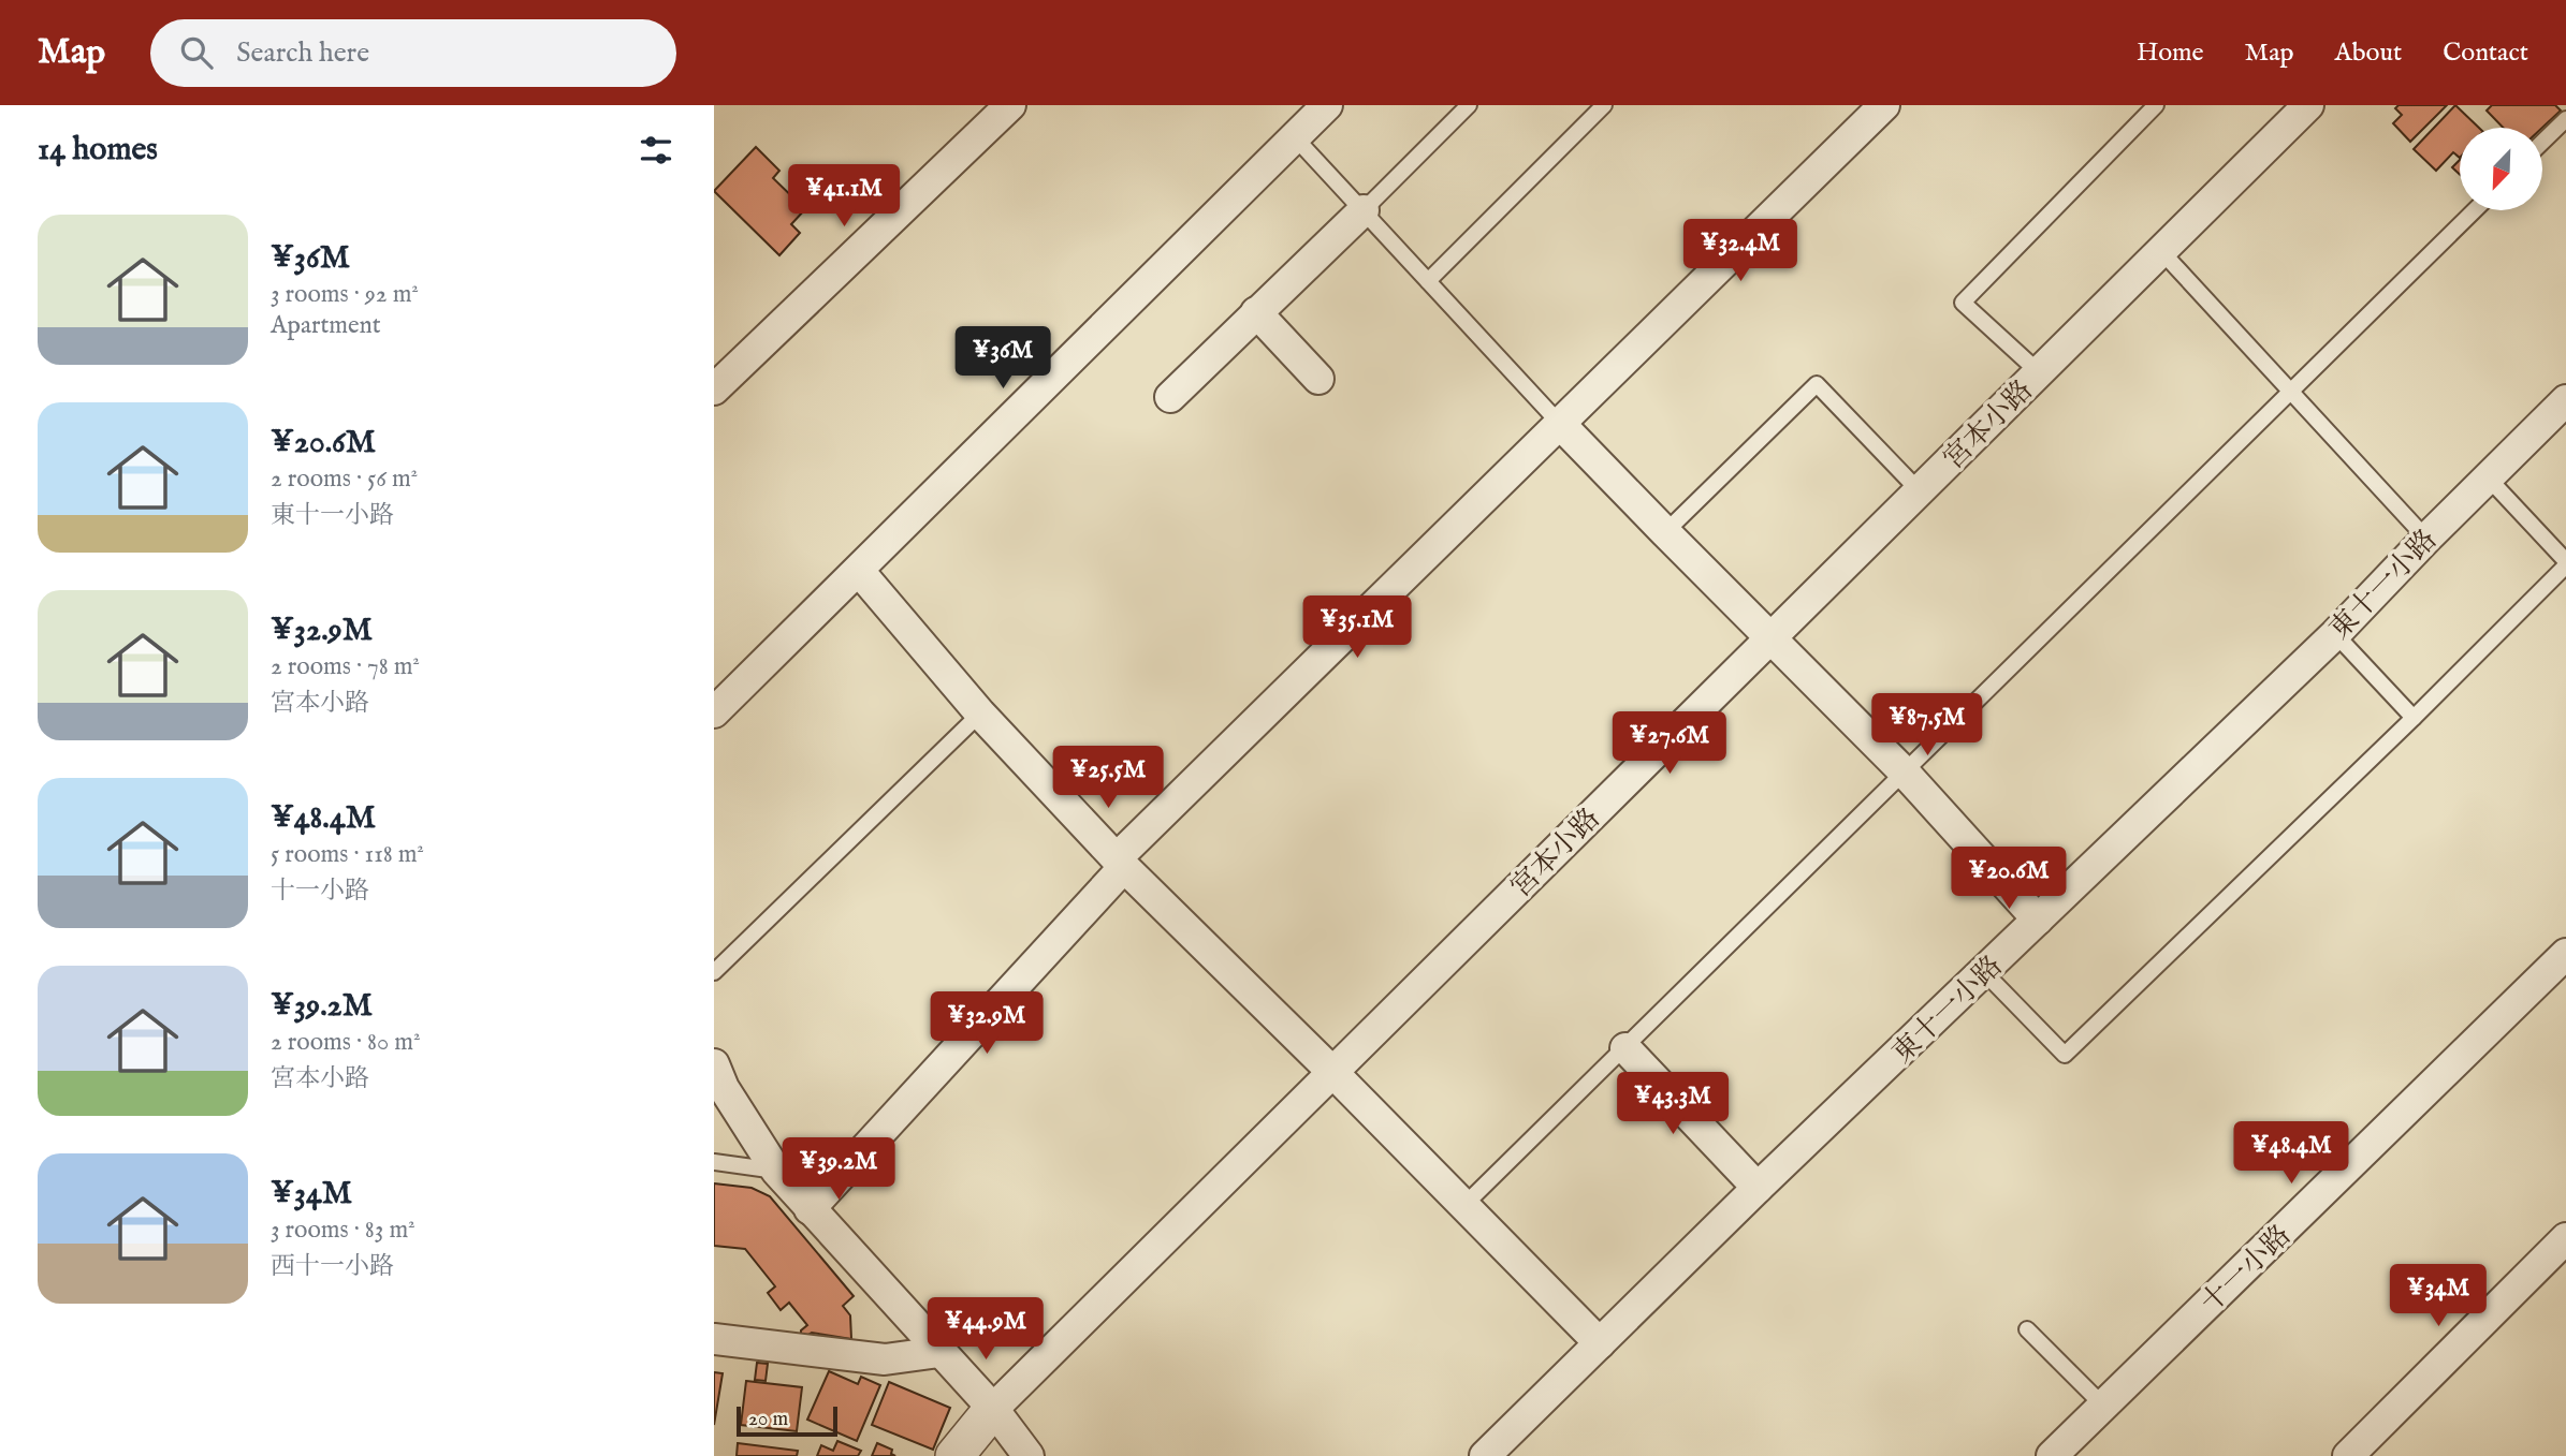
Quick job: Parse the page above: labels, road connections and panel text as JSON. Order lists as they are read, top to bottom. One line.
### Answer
{"streets":{"street":["宮本小路","東十一小路","十一小路"]},"scale_bar":"20 m","north":"bottom left","page":{"header":"Map","search":"Search here","nav":["Home","Map","About","Contact"],"heading":"14 homes","price":["¥41.1M","¥32.4M","¥36M","¥35.1M","¥87.5M","¥27.6M","¥25.5M","¥20.6M","¥32.9M","¥43.3M","¥48.4M","¥39.2M","¥34M","¥44.9M"],"list":[{"name":"¥36M","note":"3 rooms · 92 m² · Apartment"},{"name":"¥20.6M","note":"2 rooms · 56 m² · 東十一小路"},{"name":"¥32.9M","note":"2 rooms · 78 m² · 宮本小路"},{"name":"¥48.4M","note":"5 rooms · 118 m² · 十一小路"},{"name":"¥39.2M","note":"2 rooms · 80 m² · 宮本小路"},{"name":"¥34M","note":"3 rooms · 83 m² · 西十一小路"}],"scale":"20 m"}}
